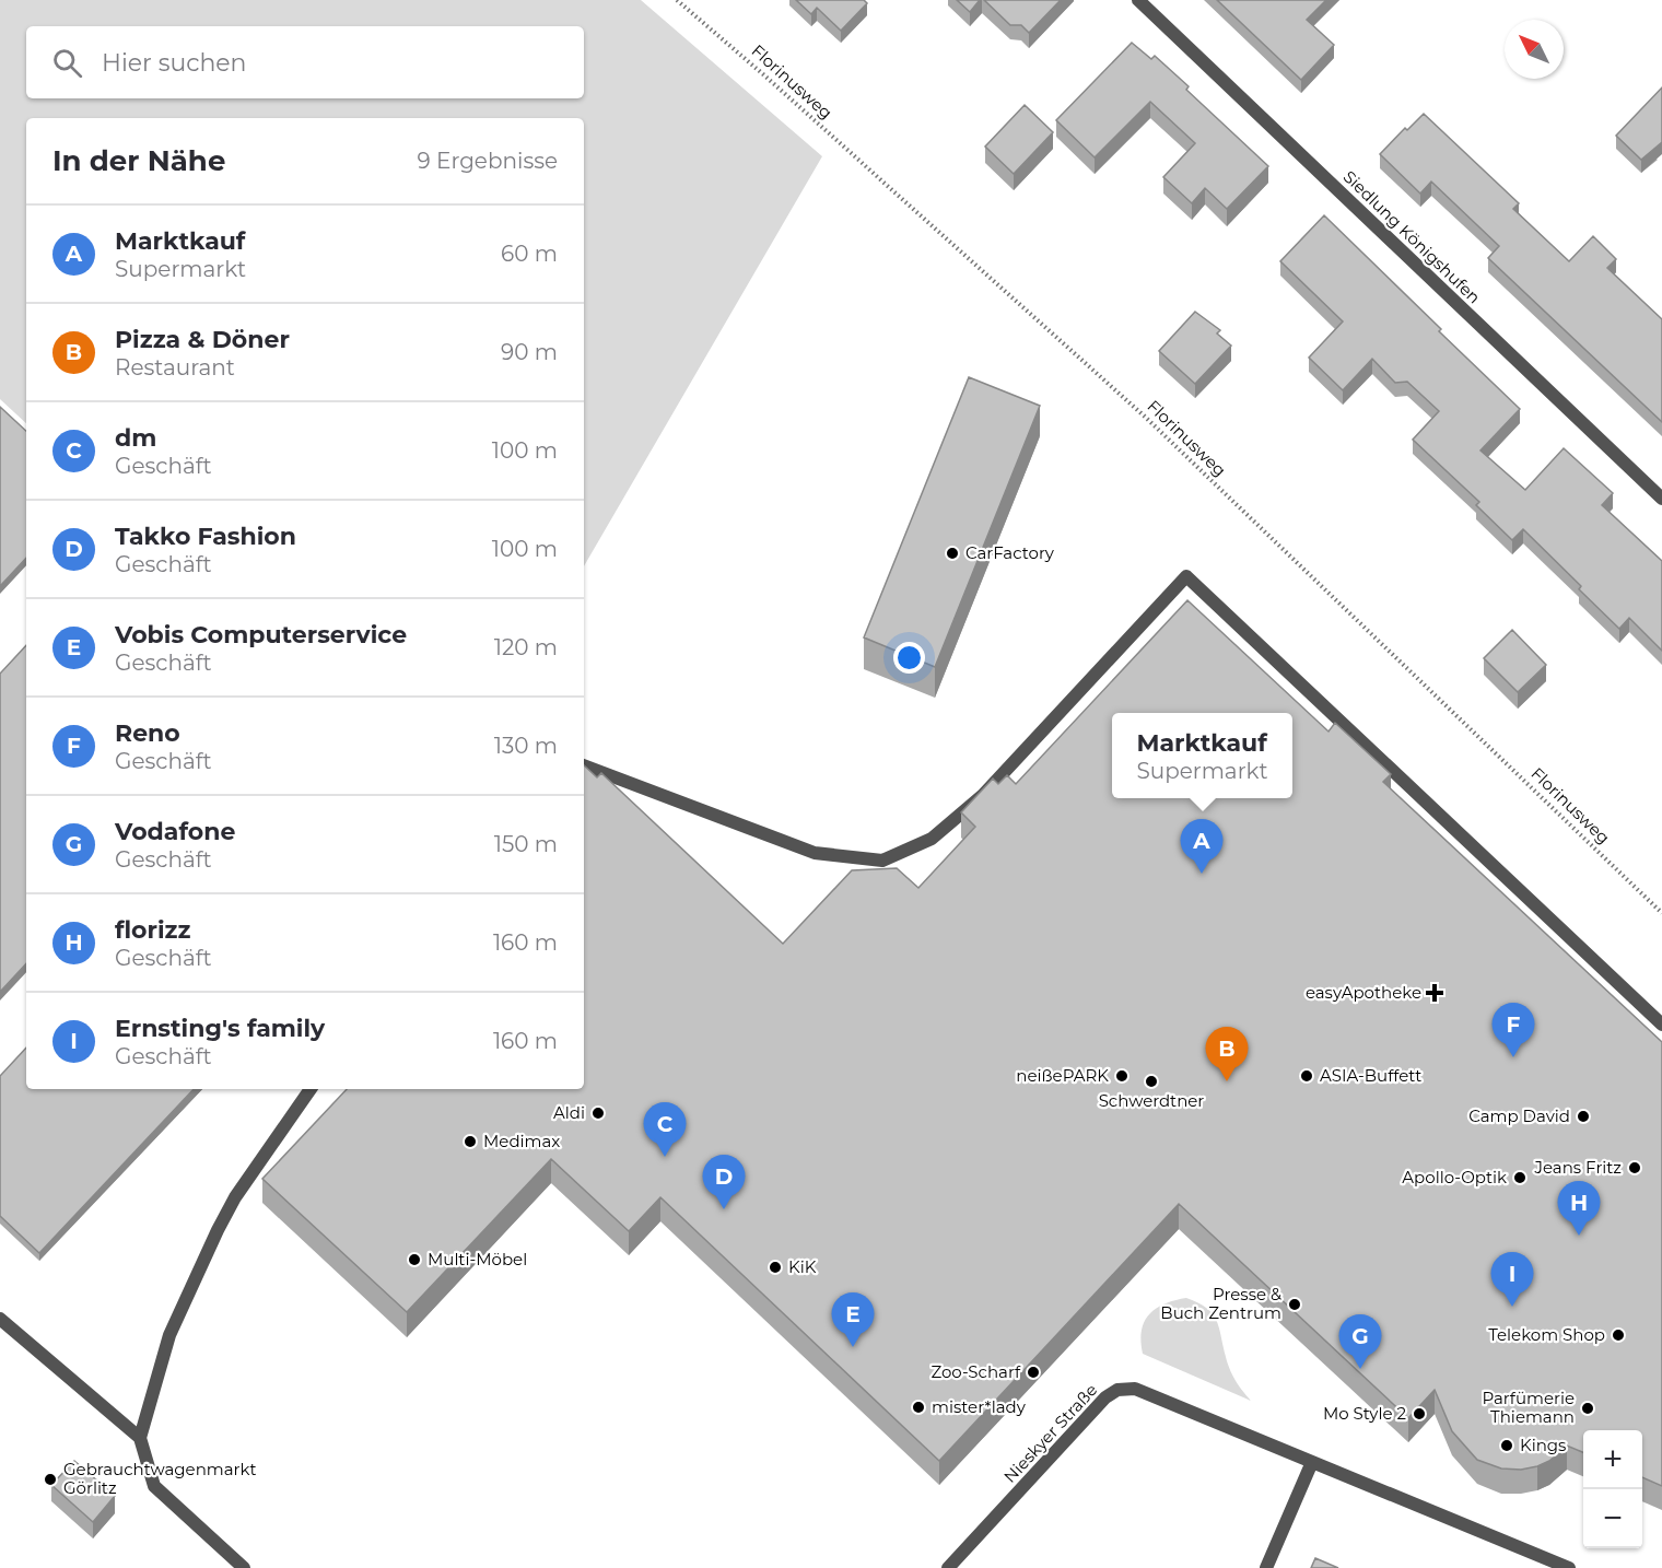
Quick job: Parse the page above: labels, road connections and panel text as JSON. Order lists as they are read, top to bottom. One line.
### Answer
{"streets":{"street":["Siedlung Königshufen","Nieskyer Straße"],"path":["Florinusweg"]},"places":{"other":["CarFactory","neißePARK","ASIA-Buffett","Schwerdtner","Aldi","Camp David","Medimax","Jeans Fritz","Apollo-Optik","Multi-Möbel","KiK","Presse & Buch Zentrum","Telekom Shop","Zoo-Scharf","mister*lady","Parfümerie Thiemann","Mo Style 2","Kings","Gebrauchtwagenmarkt Görlitz"],"health":["easyApotheke"]},"north":"top left","page":{"search":"Hier suchen","heading":["In der Nähe","9 Ergebnisse"],"list":[{"mark":"A","name":"Marktkauf","note":"Supermarkt","value":"60 m"},{"mark":"B","name":"Pizza & Döner","note":"Restaurant","value":"90 m"},{"mark":"C","name":"dm","note":"Geschäft","value":"100 m"},{"mark":"D","name":"Takko Fashion","note":"Geschäft","value":"100 m"},{"mark":"E","name":"Vobis Computerservice","note":"Geschäft","value":"120 m"},{"mark":"F","name":"Reno","note":"Geschäft","value":"130 m"},{"mark":"G","name":"Vodafone","note":"Geschäft","value":"150 m"},{"mark":"H","name":"florizz","note":"Geschäft","value":"160 m"},{"mark":"I","name":"Ernsting's family","note":"Geschäft","value":"160 m"}],"popup":["Marktkauf","Supermarkt"],"pins":["A","F","B","C","D","H","I","E","G"],"map_buttons":["+","−"]}}
